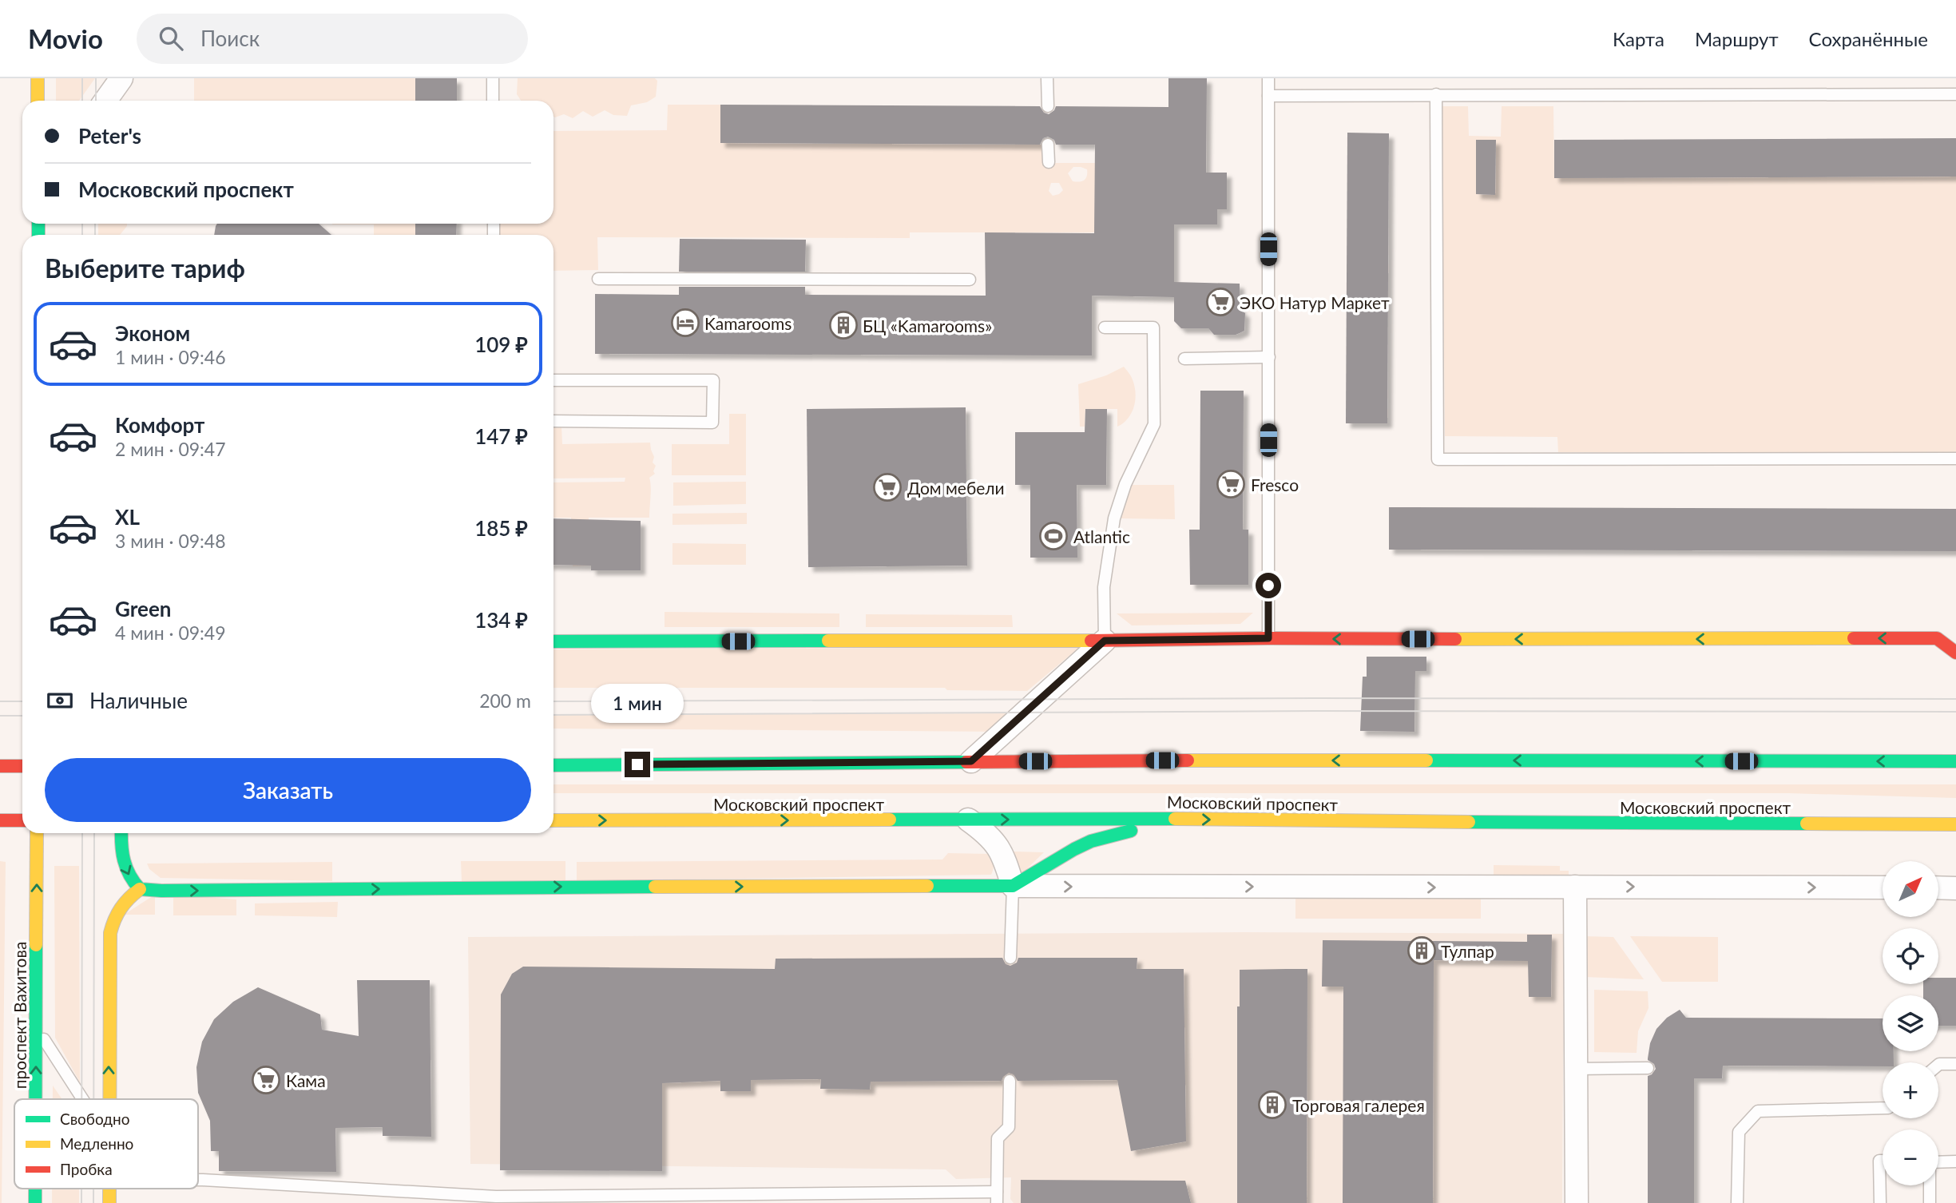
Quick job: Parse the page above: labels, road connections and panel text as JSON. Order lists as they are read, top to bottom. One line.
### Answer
{"streets":{"main road":["Московский проспект","проспект Вахитова"]},"places":{"supermarket":["ЭКО Натур Маркет","Fresco","Дом мебели","Кама"],"hotel":["Kamarooms"],"building":["БЦ «Kamarooms»","Тулпар","Торговая галерея"],"sports":["Atlantic"]},"legend":["Свободно","Медленно","Пробка"],"north":"top right","page":{"header":"Movio","search":"Поиск","nav":["Карта","Маршрут","Сохранённые"],"banner":["Peter's","Московский проспект"],"heading":"Выберите тариф","list":[{"name":"Эконом","note":"1 мин · 09:46","value":"109 ₽"},{"name":"Комфорт","note":"2 мин · 09:47","value":"147 ₽"},{"name":"XL","note":"3 мин · 09:48","value":"185 ₽"},{"name":"Green","note":"4 мин · 09:49","value":"134 ₽"}],"pay":["Наличные","200 m"],"bubble":"1 мин","buttons":"Заказать","map_buttons":["+","−"]}}
